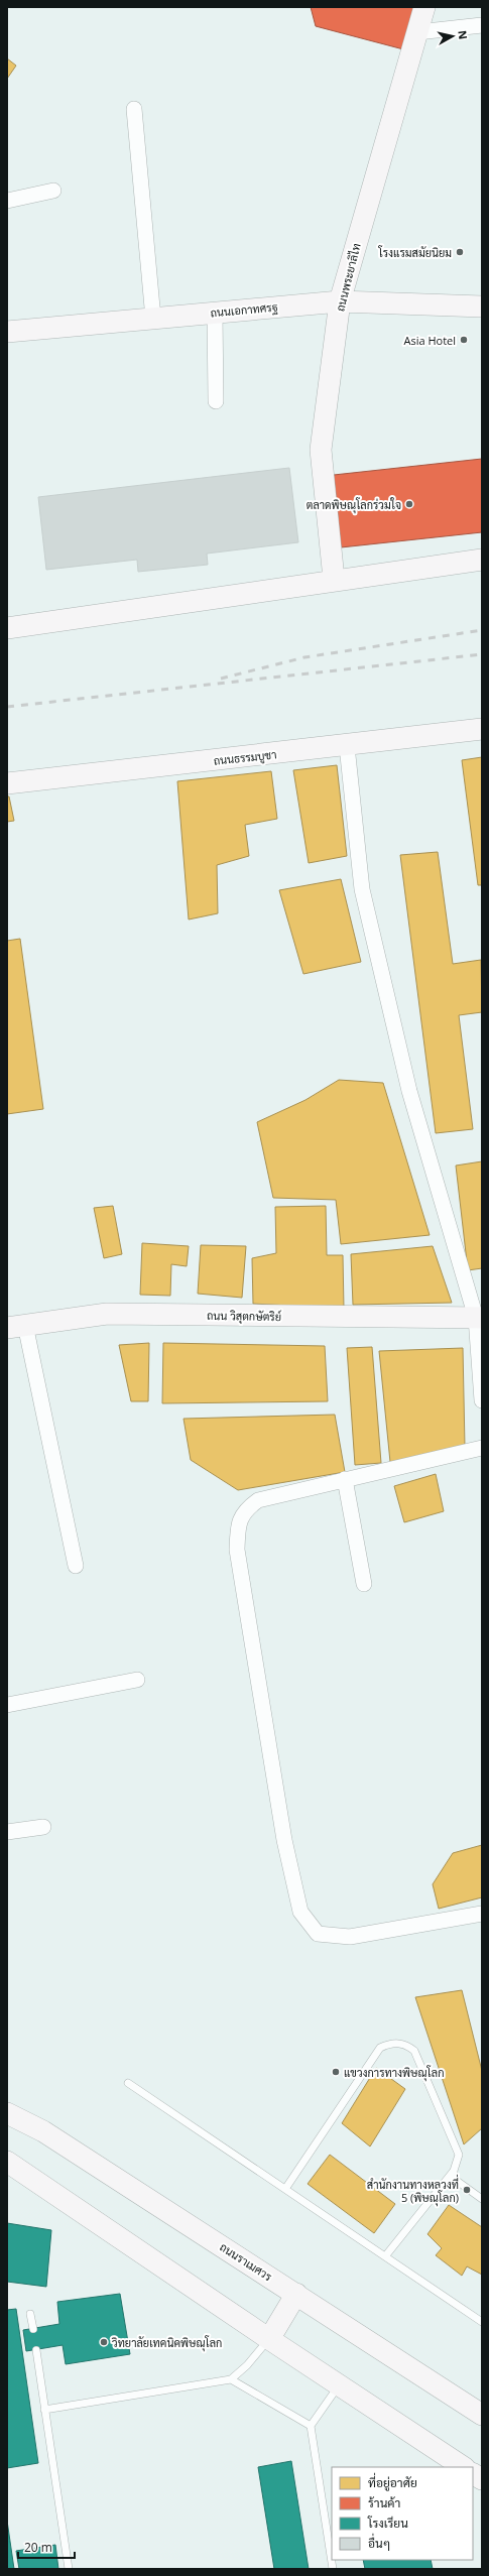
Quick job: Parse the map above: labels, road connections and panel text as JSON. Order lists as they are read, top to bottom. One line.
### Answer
{"streets":{"main road":["ถนนพระยาลิไท","ถนนเอกาทศรฐ","ถนนธรรมบูชา","ถนน วิสุตกษัตริย์","ถนนราเมศวร"]},"crossings":[["ถนนพระยาลิไท","ถนนเอกาทศรฐ"]],"places":["โรงแรมสมัยนิยม","Asia Hotel","ตลาดพิษณุโลกร่วมใจ","แขวงการทางพิษณุโลก","สำนักงานทางหลวงที่ 5 (พิษณุโลก)","วิทยาลัยเทคนิคพิษณุโลก"],"legend":["ที่อยู่อาศัย","ร้านค้า","โรงเรียน","อื่นๆ"],"scale_bar":"20 m","north":"right"}
